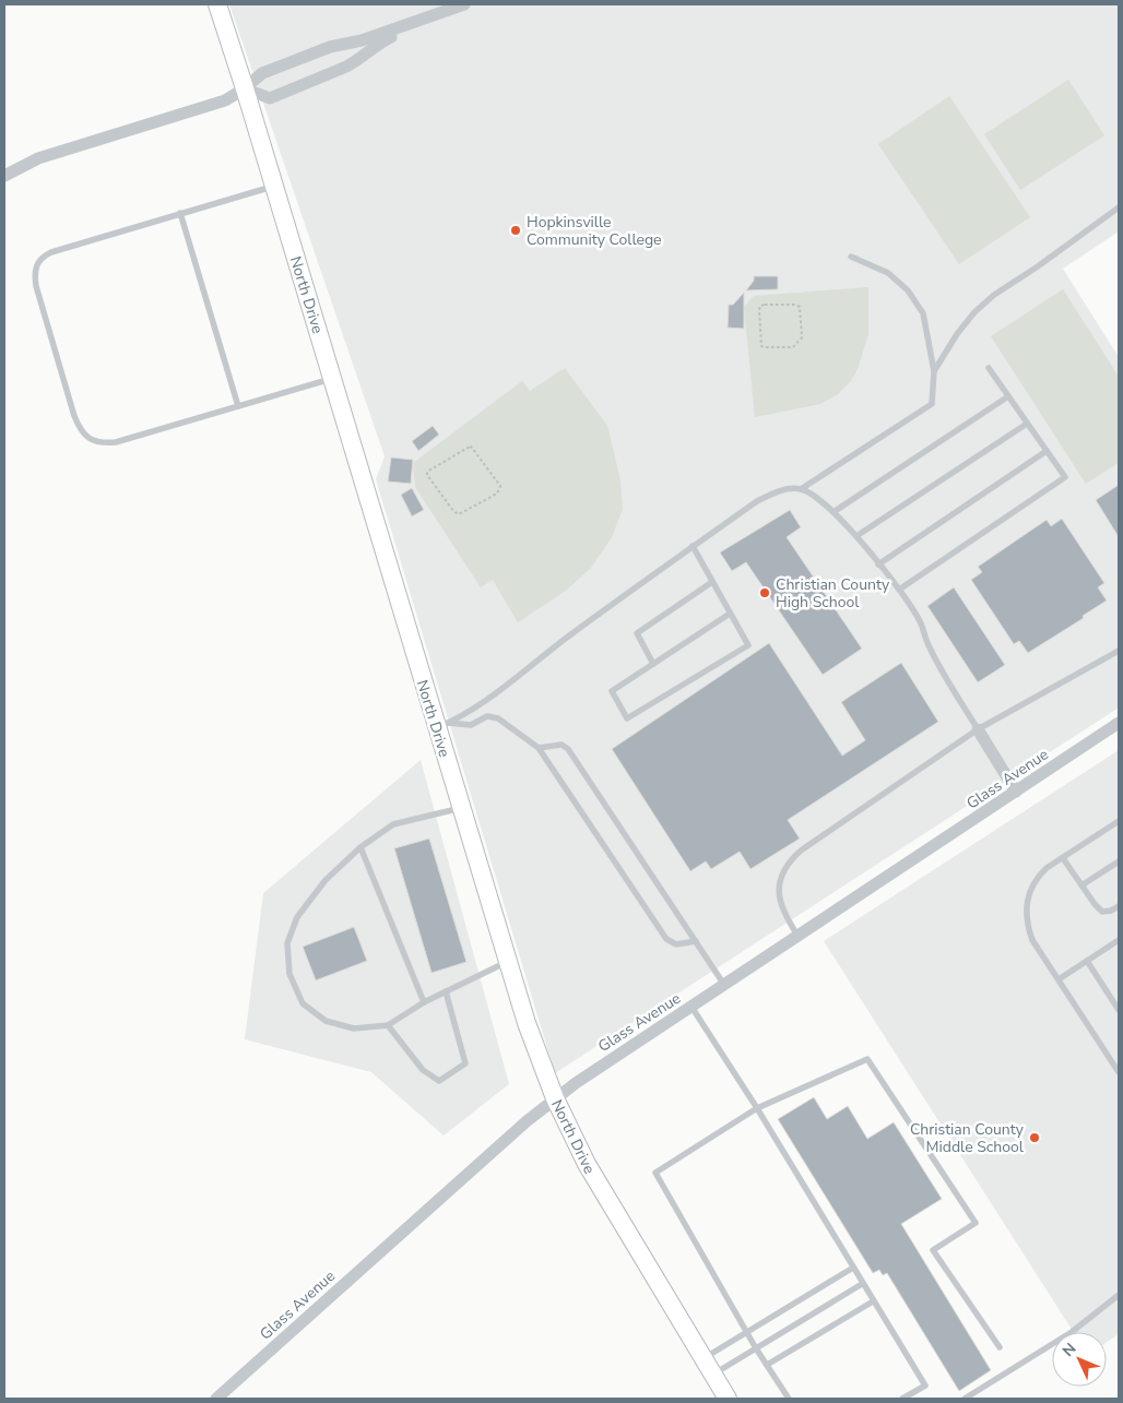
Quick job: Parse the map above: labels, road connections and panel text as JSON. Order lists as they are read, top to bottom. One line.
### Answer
{"streets":{"main road":["North Drive"],"street":["Glass Avenue"]},"crossings":[["North Drive","Glass Avenue"]],"places":["Hopkinsville Community College","Christian County High School","Christian County Middle School"],"north":"top left"}
